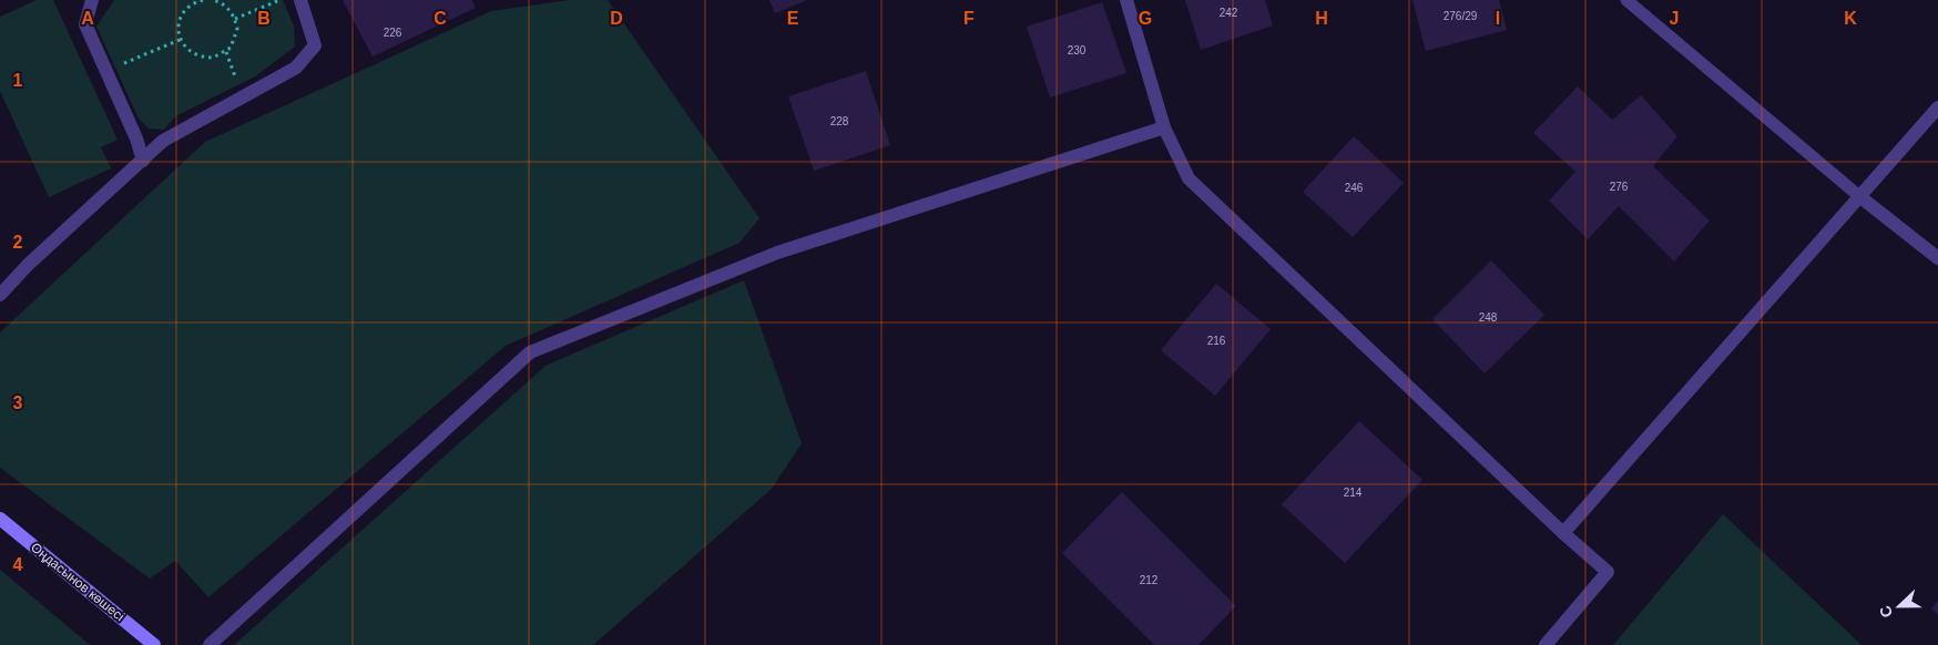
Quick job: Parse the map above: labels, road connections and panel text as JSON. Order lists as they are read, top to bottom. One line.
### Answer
{"streets":{"street":["Оңдасынов көшесі"]},"house_numbers":["242","276/29","226","230","228","276","246","248","216","214","212"],"north":"left","grid":{"columns":["A","B","C","D","E","F","G","H","I","J","K"],"rows":["1","2","3","4"]}}
